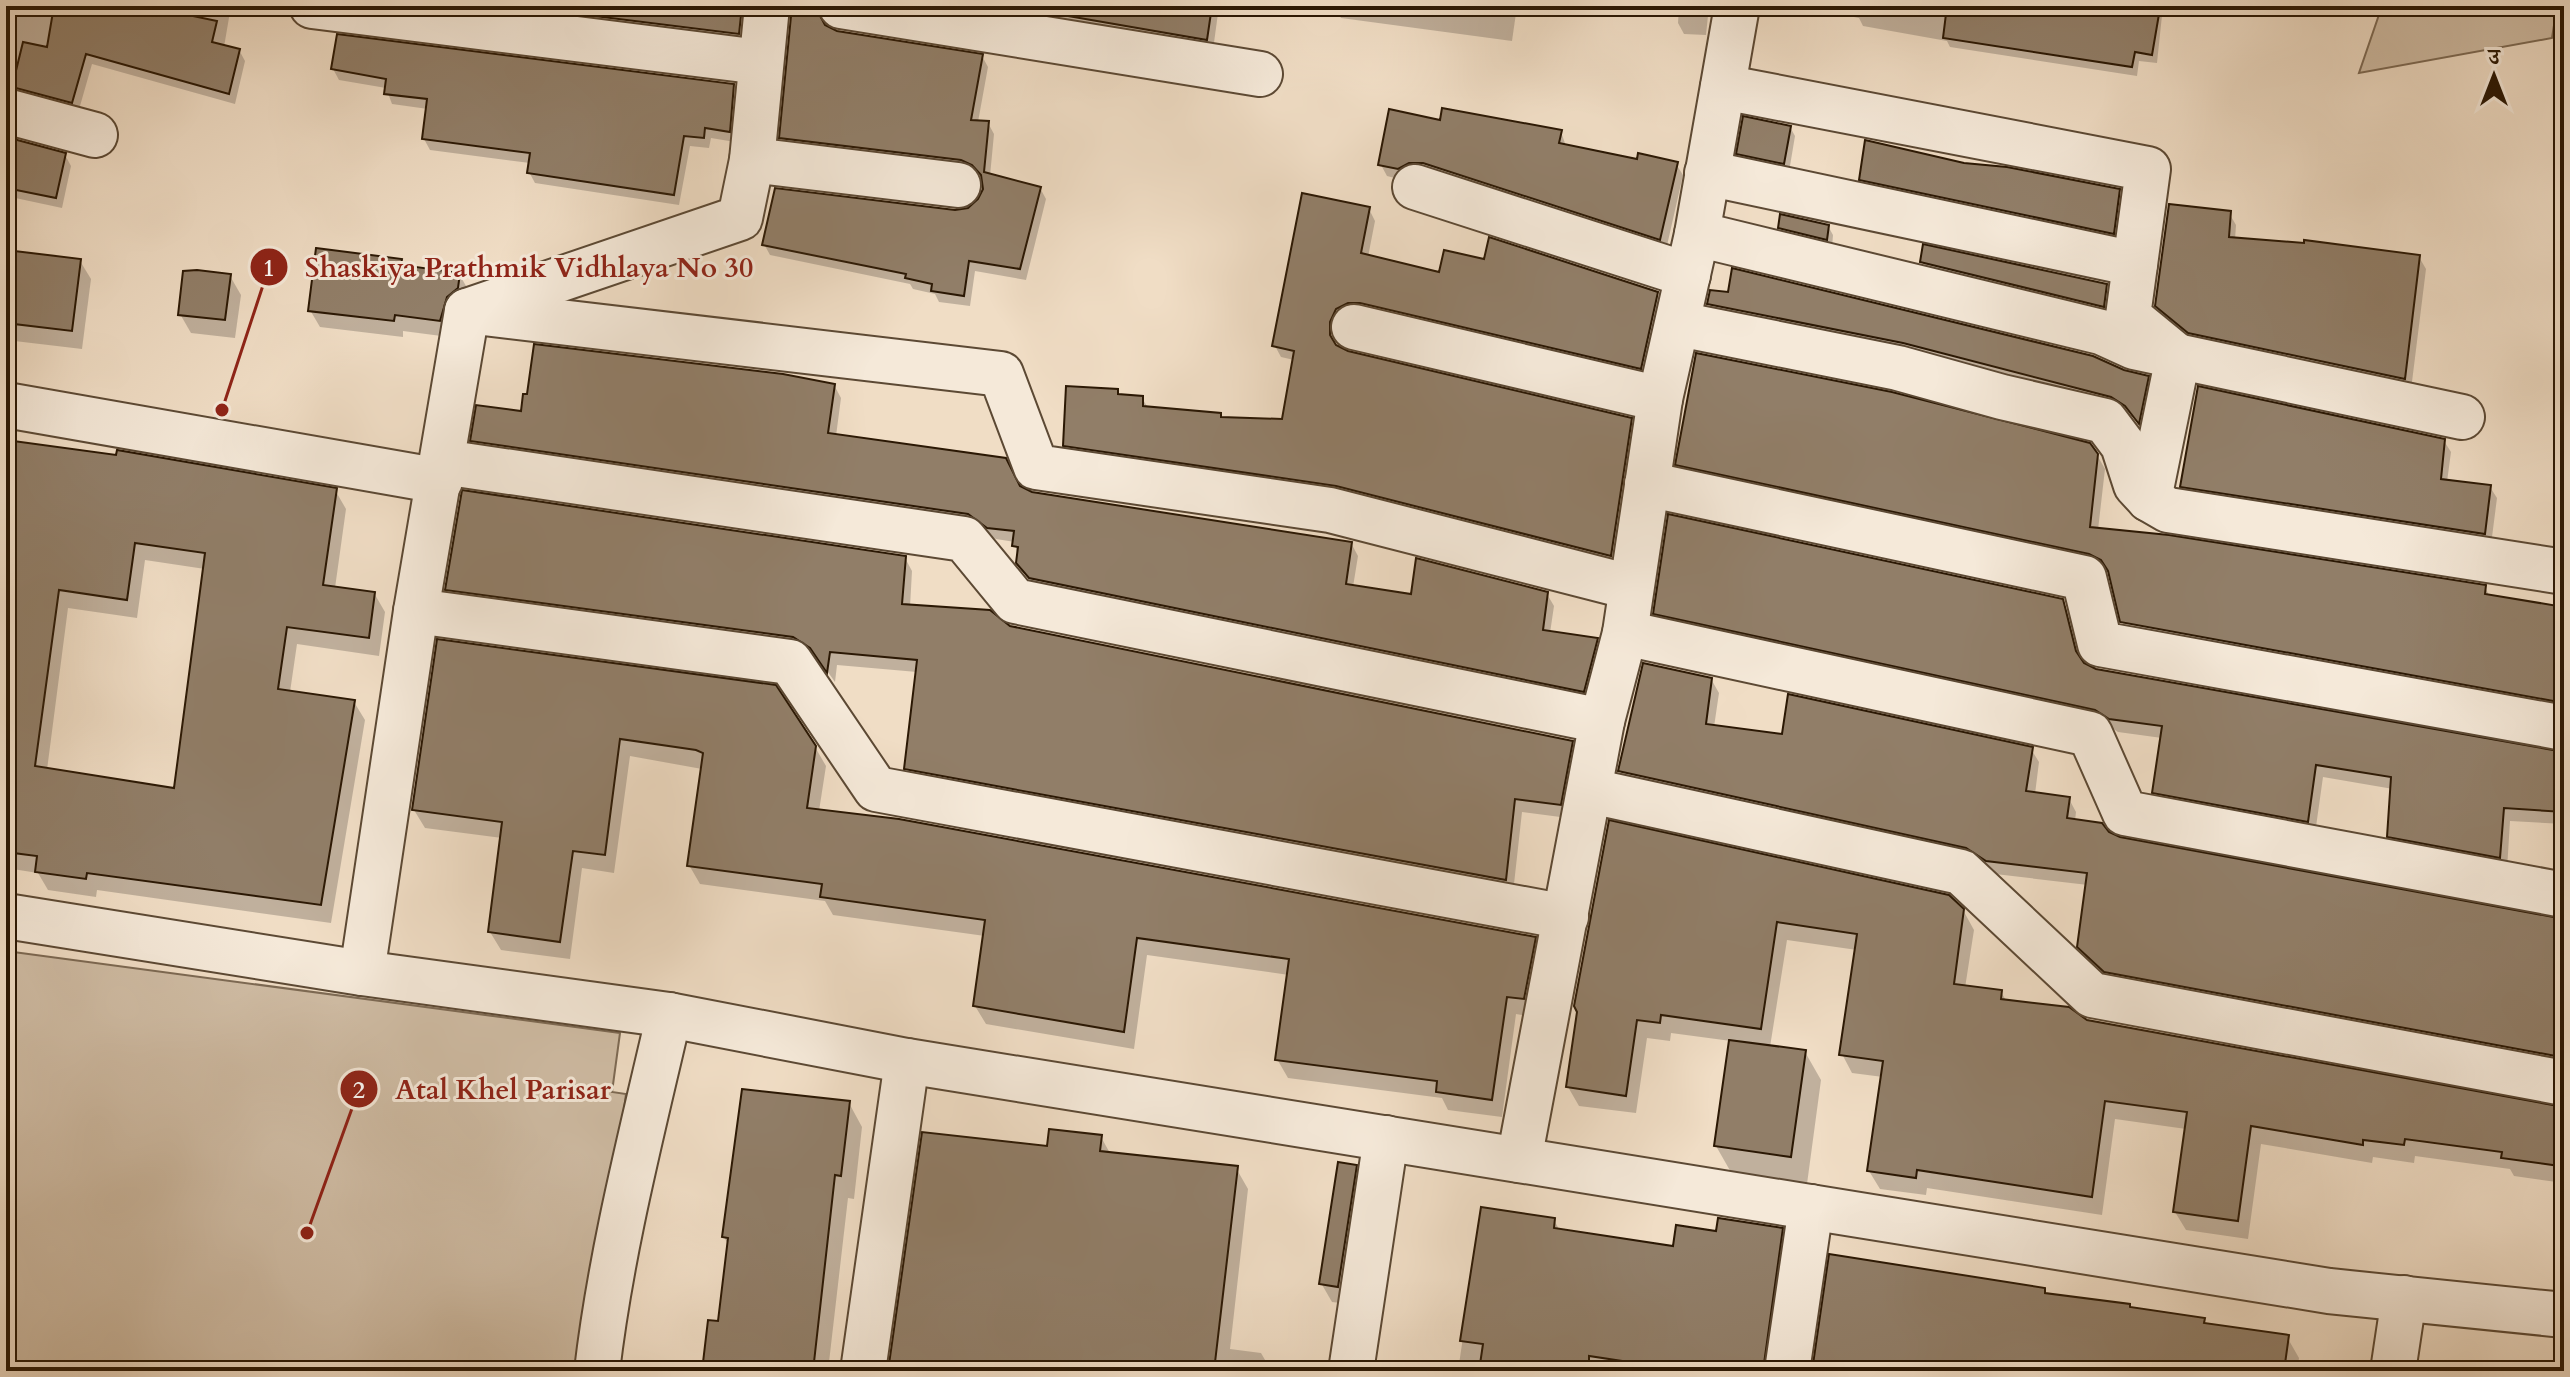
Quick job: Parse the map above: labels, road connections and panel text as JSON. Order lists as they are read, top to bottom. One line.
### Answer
{"places":["Shaskiya Prathmik Vidhlaya No 30","Atal Khel Parisar"],"north":"top"}
